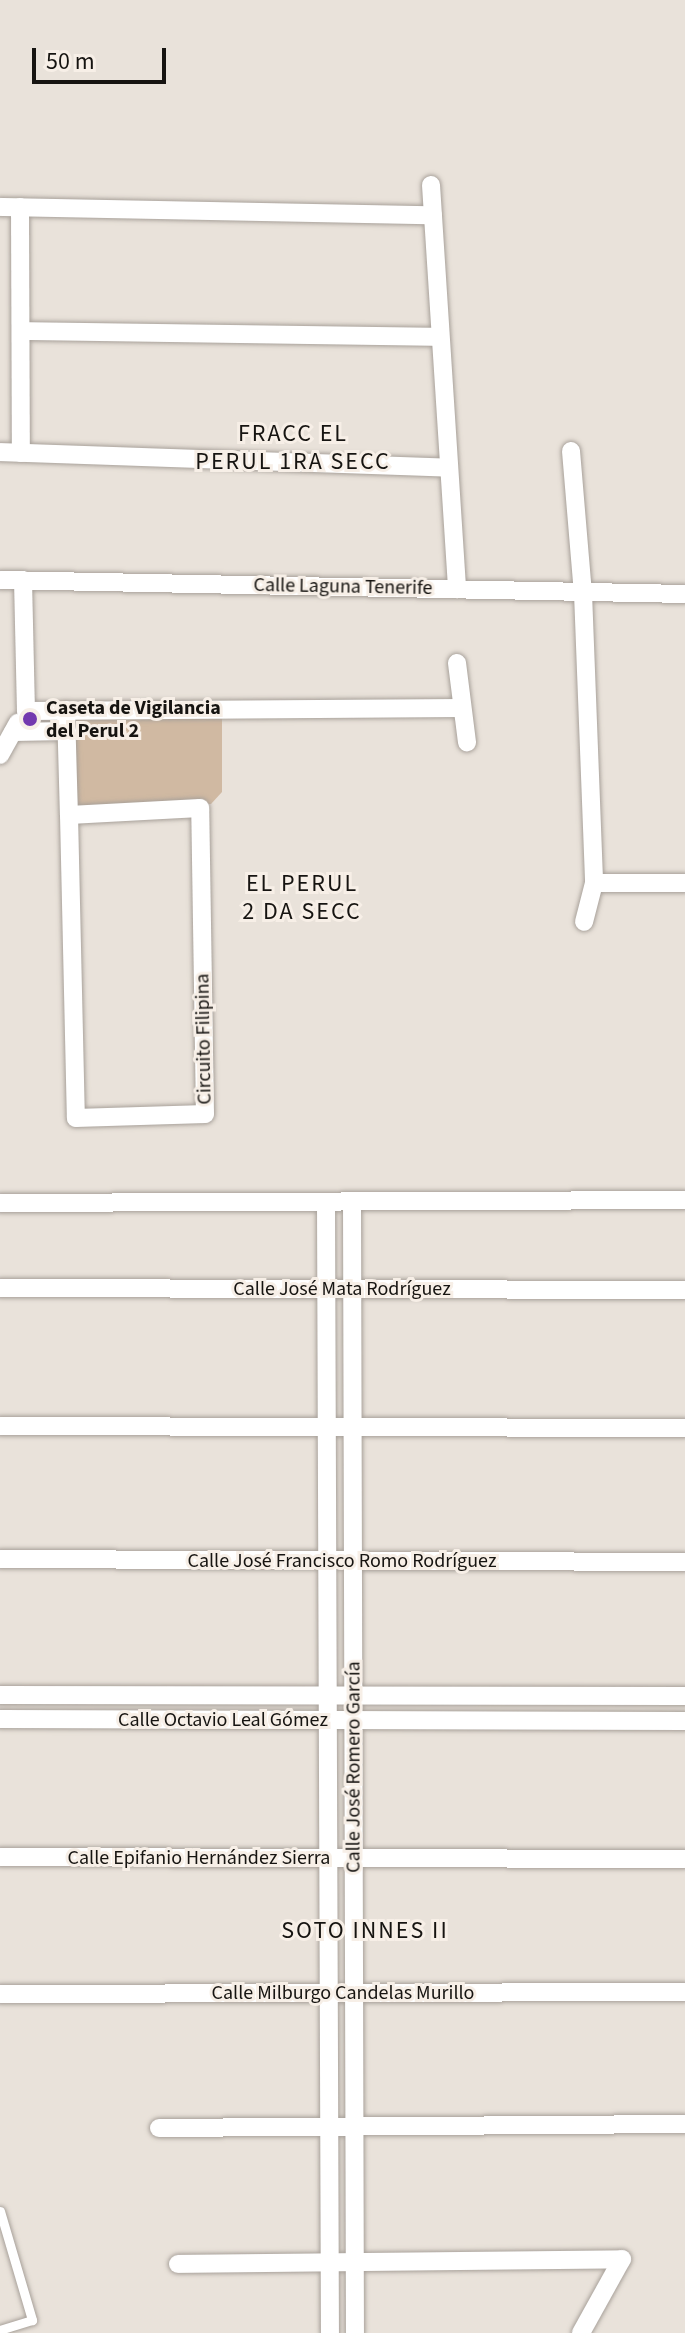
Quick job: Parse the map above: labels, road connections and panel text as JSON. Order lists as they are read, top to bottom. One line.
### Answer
{"streets":{"street":["Calle Laguna Tenerife","Circuito Filipina","Calle José Mata Rodríguez","Calle José Francisco Romo Rodríguez","Calle Octavio Leal Gómez","Calle José Romero García","Calle Epifanio Hernández Sierra","Calle Milburgo Candelas Murillo"]},"crossings":[["Calle José Mata Rodríguez","Calle José Romero García"],["Calle José Francisco Romo Rodríguez","Calle José Romero García"],["Calle Octavio Leal Gómez","Calle José Romero García"],["Calle José Romero García","Calle Epifanio Hernández Sierra"],["Calle José Romero García","Calle Milburgo Candelas Murillo"]],"districts":["FRACC EL PERUL 1RA SECC","EL PERUL 2 DA SECC","SOTO INNES II"],"places":["Caseta de Vigilancia del Perul 2"],"scale_bar":"50 m"}
